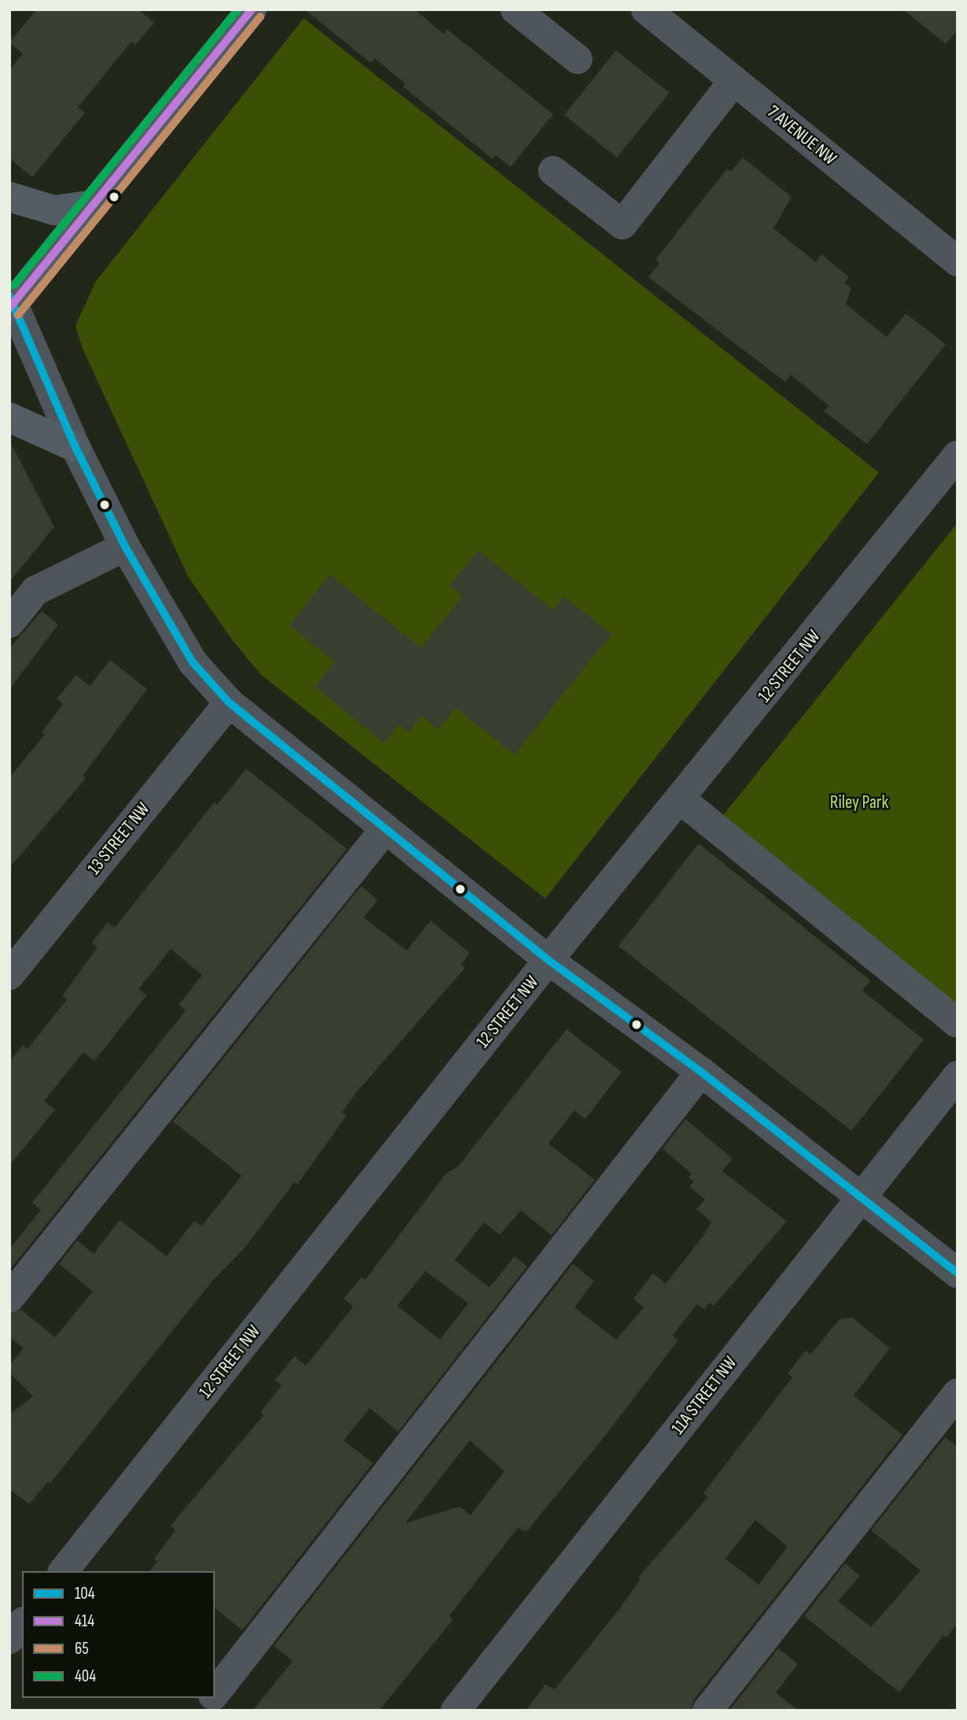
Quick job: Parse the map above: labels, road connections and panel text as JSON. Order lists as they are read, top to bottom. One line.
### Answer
{"streets":{"street":["7 AVENUE NW","12 STREET NW","13 STREET NW","11A STREET NW"]},"parks":["Riley Park"],"lines":["transit line 414","transit line 404","transit line 65","transit line 104"],"legend":["104","414","65","404"]}
